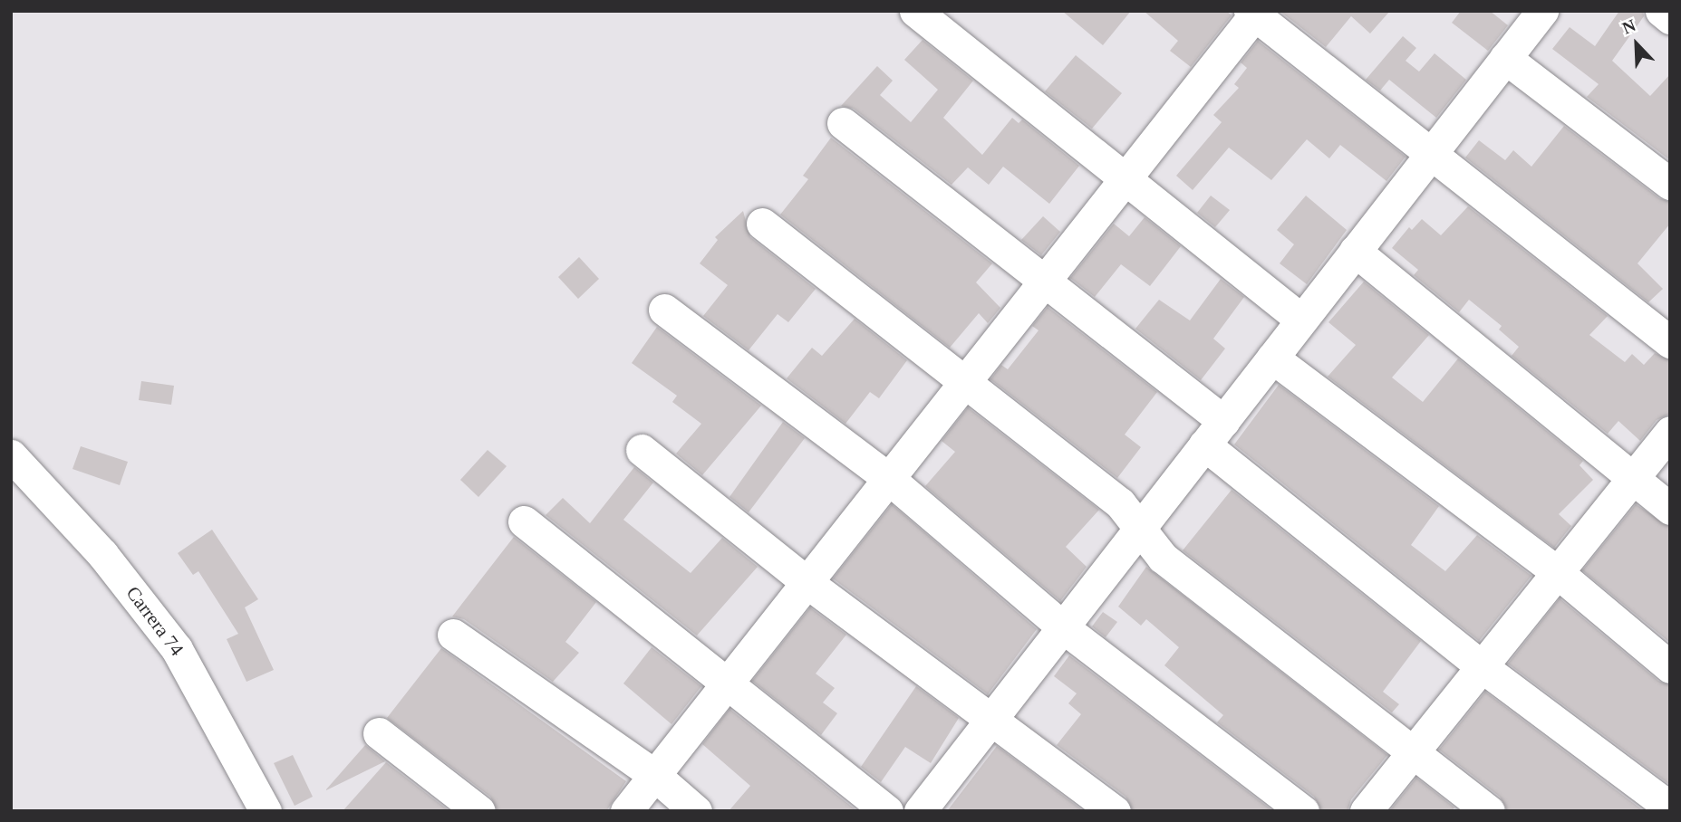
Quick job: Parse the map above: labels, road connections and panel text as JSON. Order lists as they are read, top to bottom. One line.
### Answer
{"streets":{"street":["Carrera 74"]},"north":"top left"}
